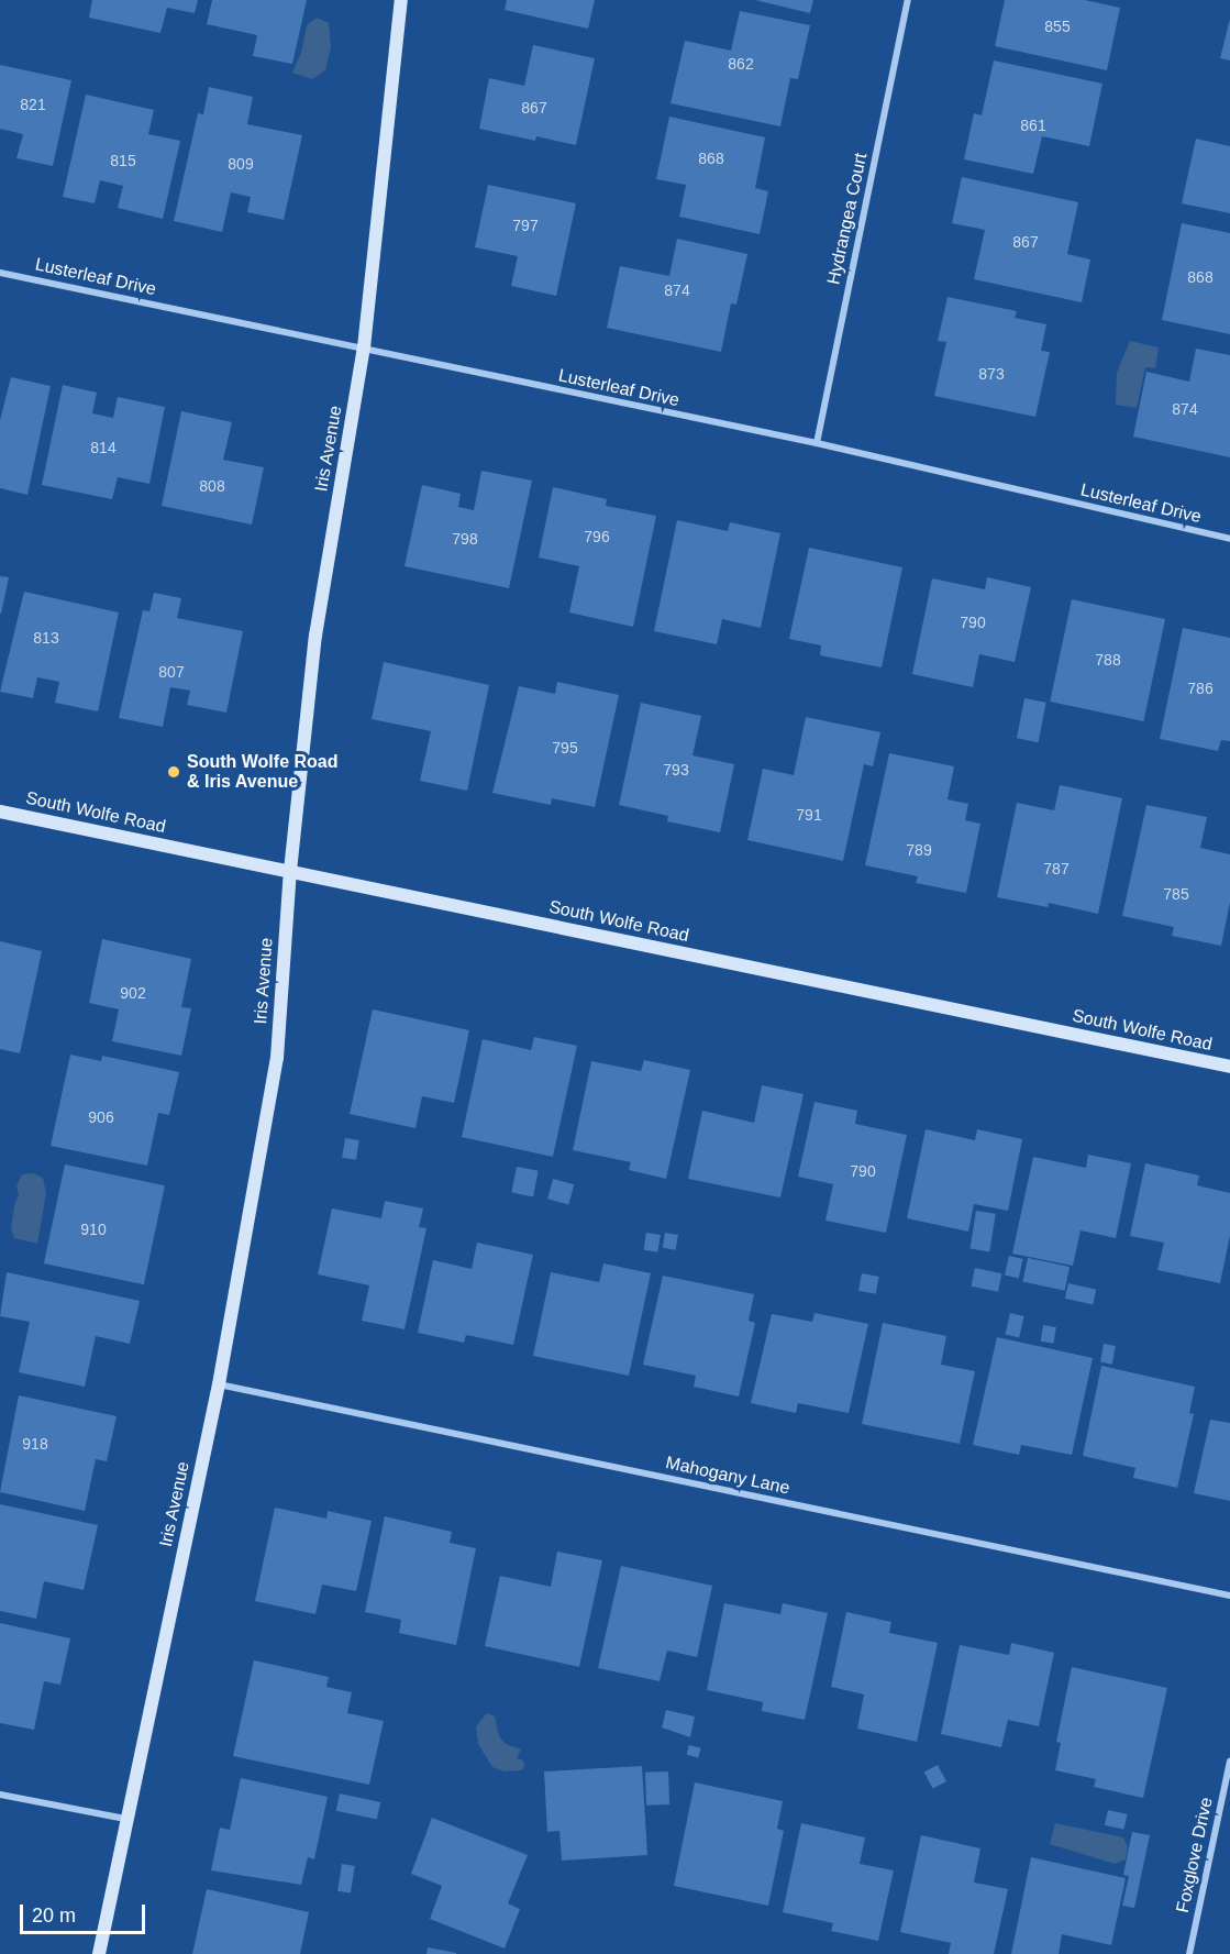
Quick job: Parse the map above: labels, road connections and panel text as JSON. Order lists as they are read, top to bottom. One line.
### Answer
{"streets":{"street":["Hydrangea Court","Lusterleaf Drive","Iris Avenue","South Wolfe Road","Mahogany Lane","Foxglove Drive"]},"crossings":[["Hydrangea Court","Lusterleaf Drive"],["Lusterleaf Drive","Iris Avenue"],["Iris Avenue","South Wolfe Road"],["Iris Avenue","Mahogany Lane"]],"places":["South Wolfe Road & Iris Avenue"],"house_numbers":["855","862","821","867","861","868","815","809","797","867","868","874","873","874","814","808","796","798","790","813","788","807","786","795","793","791","789","787","785","902","906","790","910","918"],"scale_bar":"20 m"}
